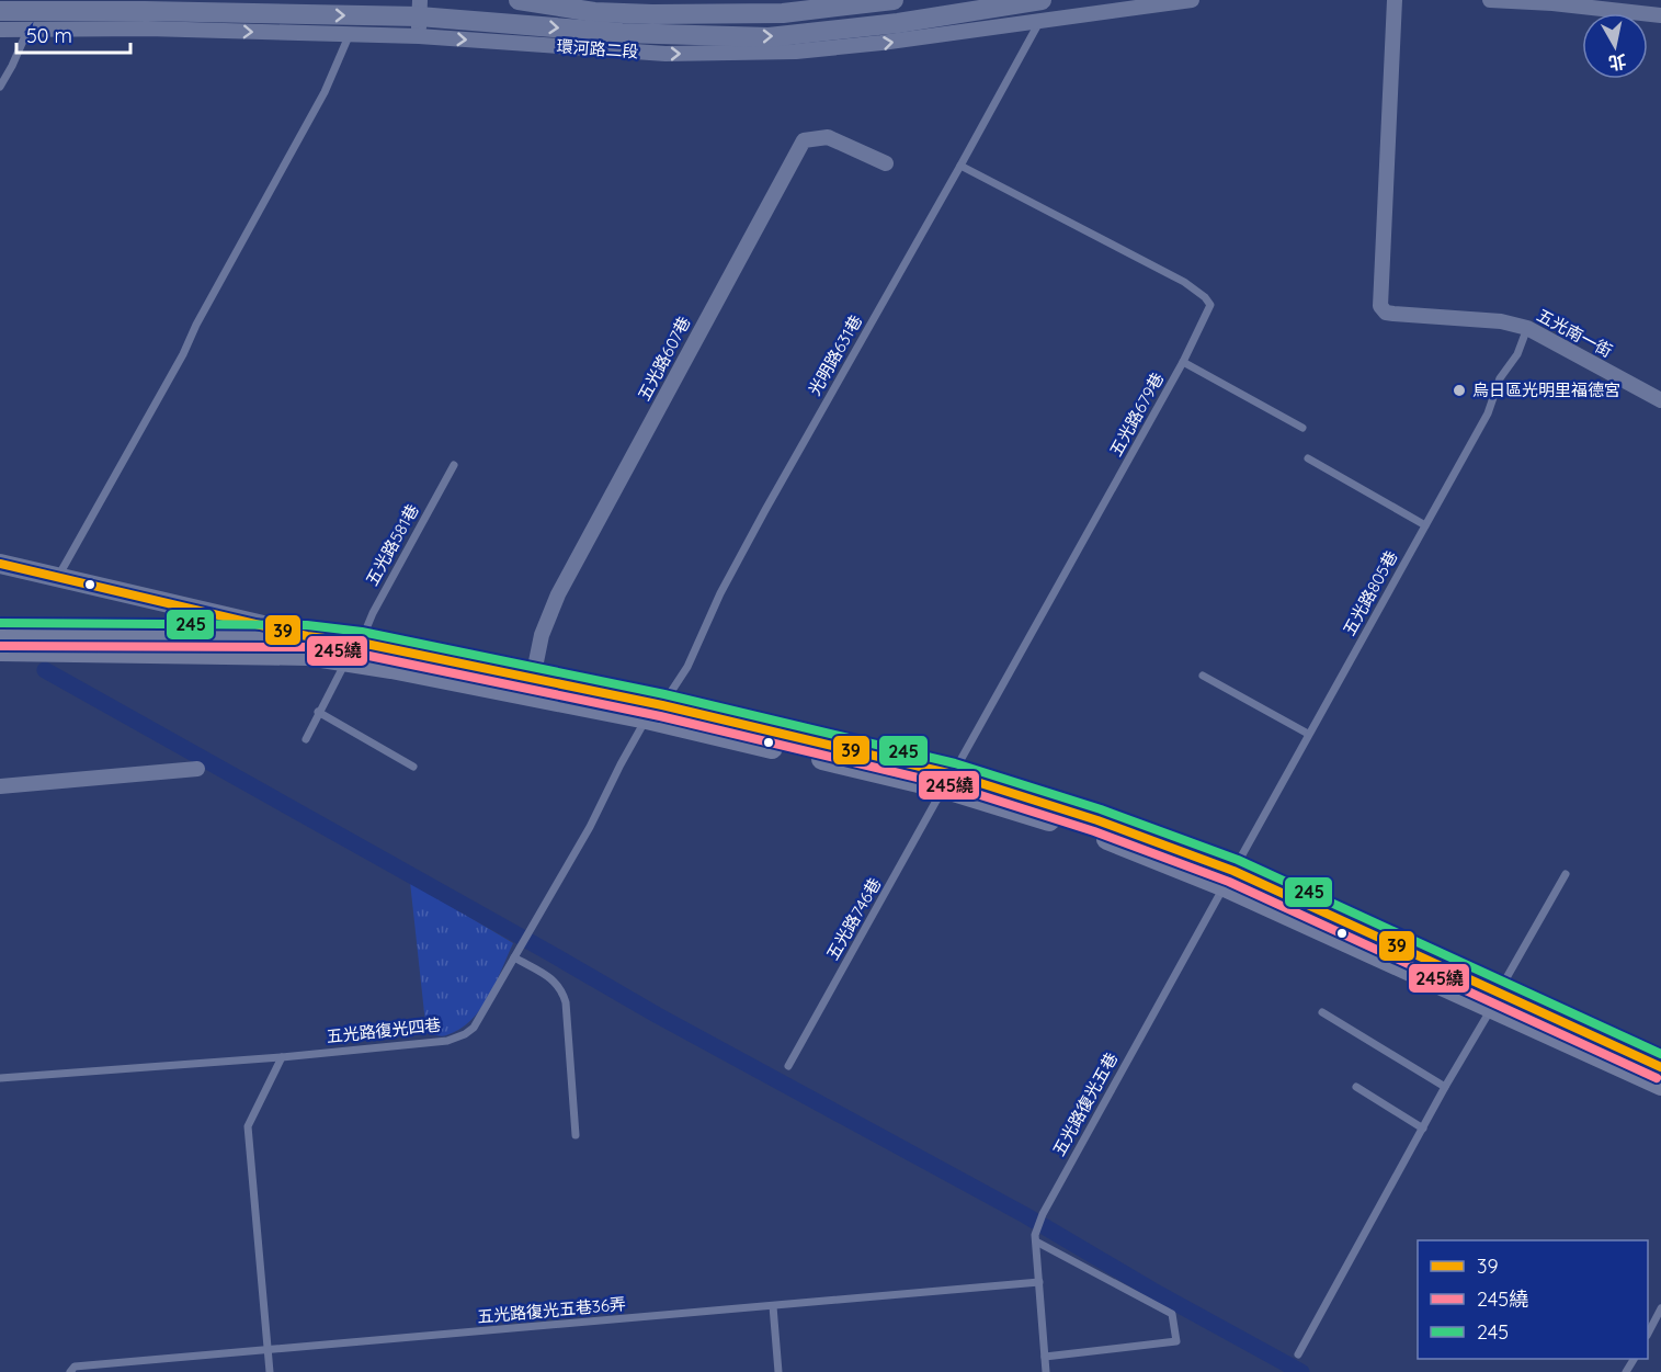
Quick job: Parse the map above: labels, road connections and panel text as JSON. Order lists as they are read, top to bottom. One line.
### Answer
{"streets":{"street":["環河路二段","五光南一街","五光路607巷"],"lane":["光明路631巷","五光路679巷","五光路581巷","五光路805巷","五光路746巷","五光路復光四巷","五光路復光五巷","五光路復光五巷36弄"]},"crossings":[["環河路二段","光明路631巷"],["五光南一街","五光路805巷"],["光明路631巷","五光路679巷"],["光明路631巷","五光路復光四巷"],["五光路679巷","五光路746巷"],["五光路805巷","五光路復光五巷"],["五光路復光五巷","五光路復光五巷36弄"]],"one_way":["環河路二段"],"places":["烏日區光明里福德宮"],"lines":["transit line 39","transit line 245","transit line 245繞"],"legend":["39","245繞","245"],"scale_bar":"50 m","north":"bottom"}
